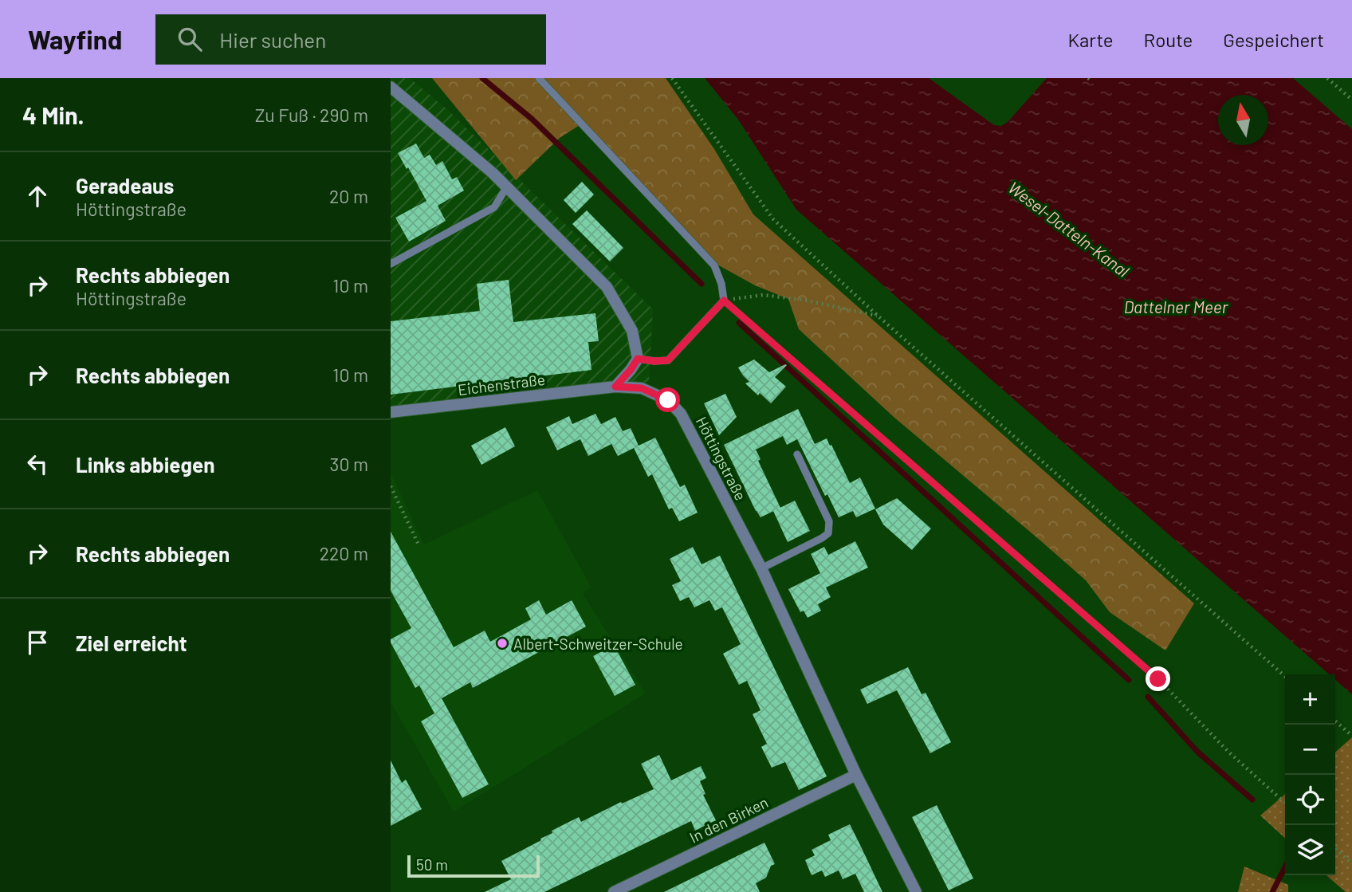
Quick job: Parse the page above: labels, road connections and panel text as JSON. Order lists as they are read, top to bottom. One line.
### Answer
{"streets":{"street":["Eichenstraße","Höttingstraße","In den Birken"]},"crossings":[["Eichenstraße","Höttingstraße"],["Höttingstraße","In den Birken"]],"water":["Wesel-Datteln-Kanal","Dattelner Meer"],"places":["Albert-Schweitzer-Schule"],"scale_bar":"50 m","north":"top","page":{"header":"Wayfind","search":"Hier suchen","nav":["Karte","Route","Gespeichert"],"heading":["4 Min.","Zu Fuß · 290 m"],"list":[["Geradeaus","Höttingstraße","20 m"],["Rechts abbiegen","Höttingstraße","10 m"],["Rechts abbiegen","10 m"],["Links abbiegen","30 m"],["Rechts abbiegen","220 m"],"Ziel erreicht"],"map_buttons":["+","−"],"scale":"50 m"}}
